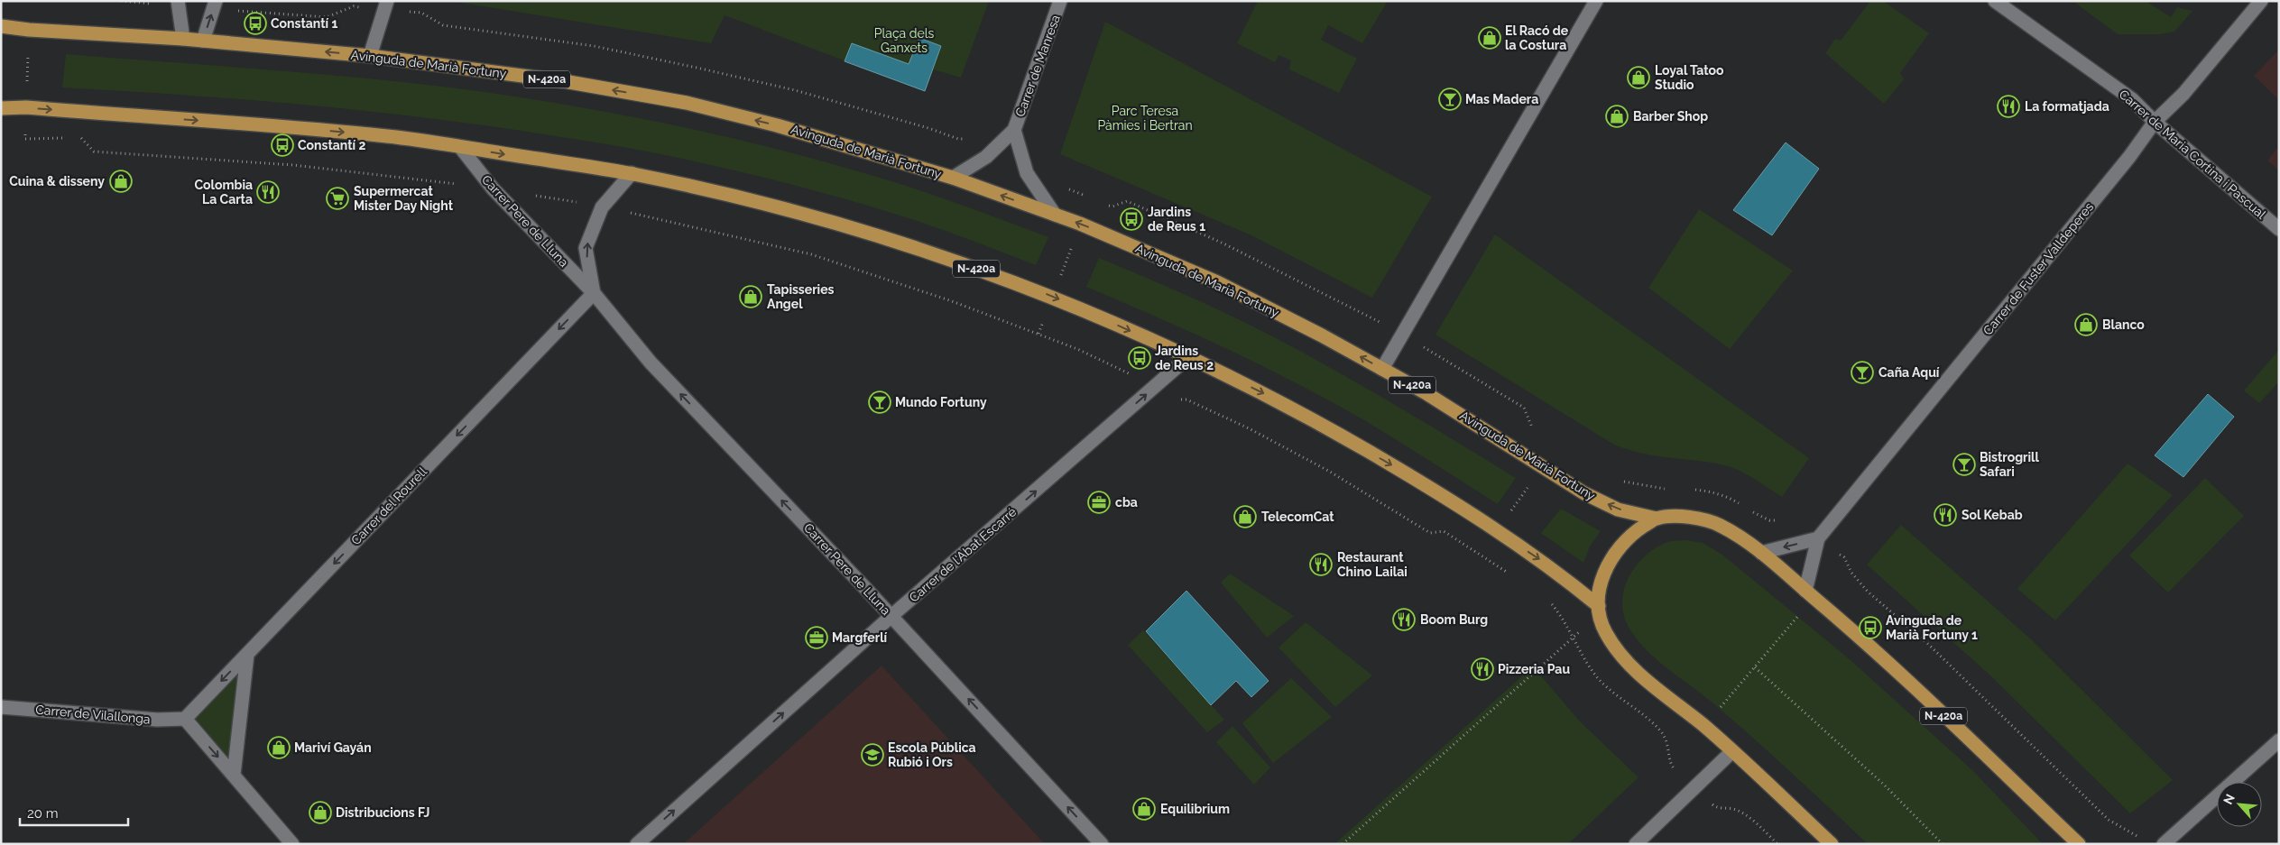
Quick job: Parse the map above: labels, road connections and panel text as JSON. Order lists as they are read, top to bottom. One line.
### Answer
{"streets":{"main road":["Avinguda de Marià Fortuny","N-420a"],"street":["Carrer de Manresa","Carrer de Maria Cortina i Pascual","Carrer Pere de Lluna","Carrer de Fuster Valldeperes","Carrer del Rourell","Carrer de l'Abat Escarré","Carrer de Vilallonga"]},"crossings":[["Avinguda de Marià Fortuny","Carrer de Manresa"],["Avinguda de Marià Fortuny","N-420a"],["N-420a","Carrer Pere de Lluna"],["N-420a","Carrer de Fuster Valldeperes"],["N-420a","Carrer de l'Abat Escarré"],["Carrer de Maria Cortina i Pascual","Carrer de Fuster Valldeperes"],["Carrer Pere de Lluna","Carrer del Rourell"],["Carrer Pere de Lluna","Carrer de l'Abat Escarré"],["Carrer del Rourell","Carrer de Vilallonga"]],"one_way":["Carrer Pere de Lluna","Carrer del Rourell","Carrer de l'Abat Escarré"],"parks":["Plaça dels Ganxets","Parc Teresa Pàmies i Bertran"],"places":{"bus stop":["Constantí 1","Constantí 2","Jardins de Reus 1","Jardins de Reus 2","Avinguda de Marià Fortuny 1"],"shop":["El Racó de la Costura","Loyal Tatoo Studio","Barber Shop","Cuina & disseny","Tapisseries Angel","Blanco","TelecomCat","Mariví Gayán","Equilibrium","Distribucions FJ"],"bar":["Mas Madera","Caña Aquí","Mundo Fortuny","Bistrogrill Safari"],"restaurant":["La formatjada","Colombia La Carta","Sol Kebab","Restaurant Chino Lailai","Boom Burg","Pizzeria Pau"],"supermarket":["Supermercat Mister Day Night"],"office":["cba","Margferlí"],"school or university":["Escola Pública Rubió i Ors"]},"scale_bar":"20 m","north":"top left"}
